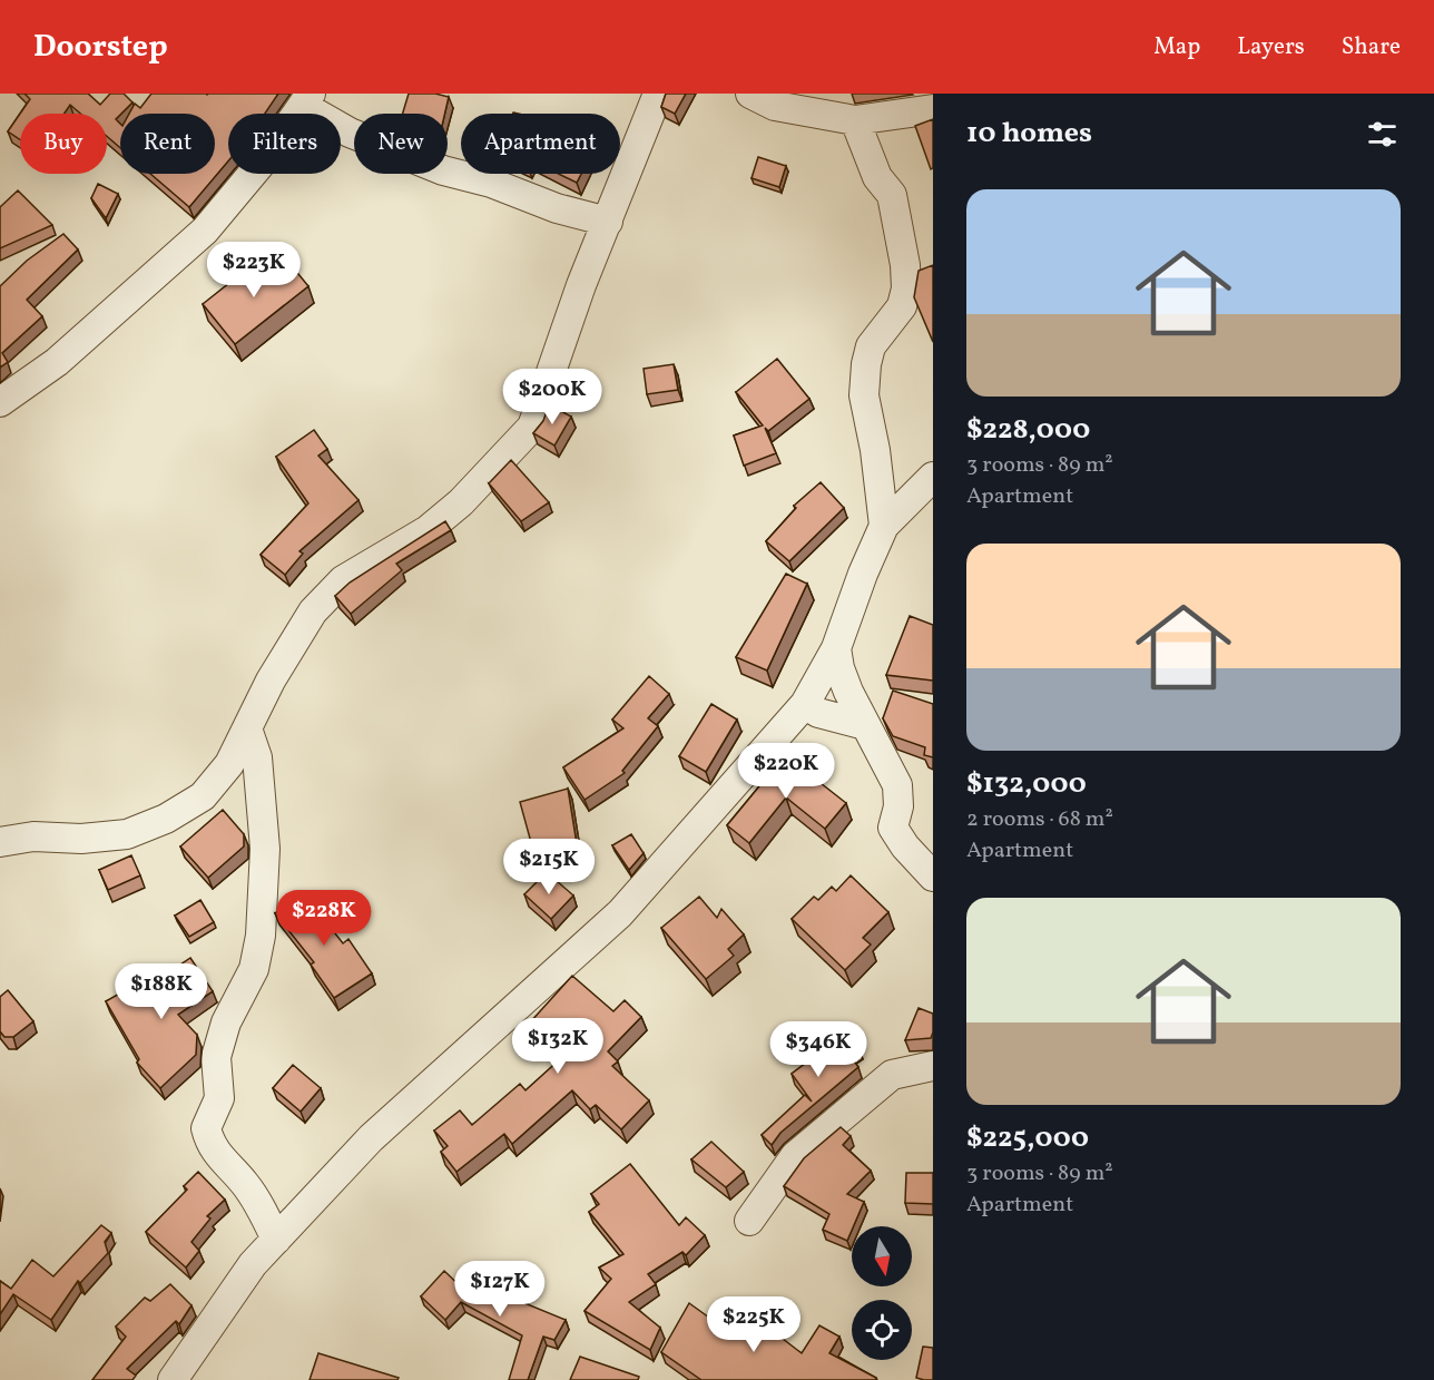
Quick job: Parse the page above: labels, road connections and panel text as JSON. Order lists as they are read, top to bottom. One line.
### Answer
{"north":"bottom","page":{"header":"Doorstep","nav":["Map","Layers","Share"],"heading":"10 homes","chip":["Buy","Rent","Filters","New","Apartment"],"list":[{"name":"$228,000","note":"3 rooms · 89 m² · Apartment"},{"name":"$132,000","note":"2 rooms · 68 m² · Apartment"},{"name":"$225,000","note":"3 rooms · 89 m² · Apartment"}],"price":["$223K","$200K","$220K","$215K","$228K","$188K","$132K","$346K","$127K","$225K"]}}
